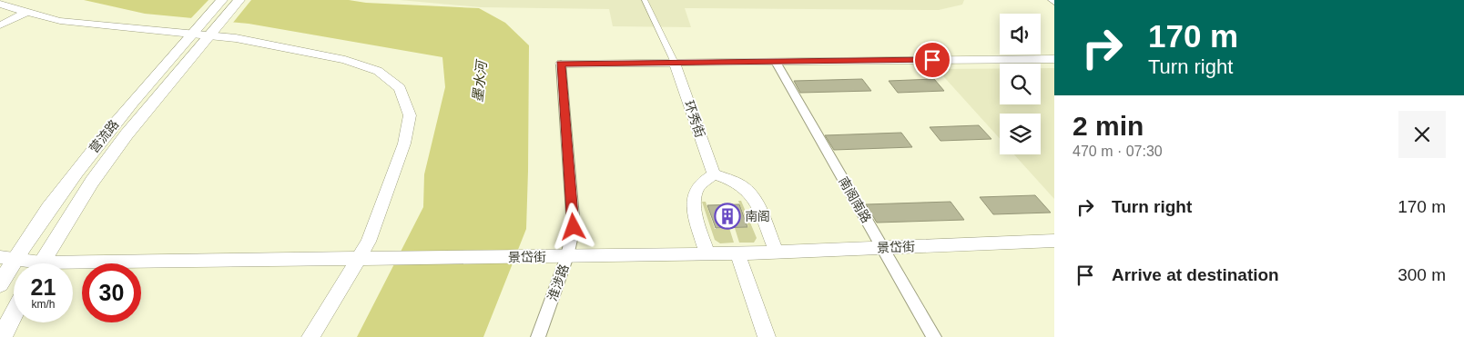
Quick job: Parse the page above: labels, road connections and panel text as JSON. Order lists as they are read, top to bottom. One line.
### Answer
{"streets":{"main road":["营流路"],"street":["环秀街","南阁南路","景岱街","淮涉路"]},"crossings":[["营流路","景岱街"],["南阁南路","景岱街"],["景岱街","淮涉路"]],"water":["墨水河"],"places":{"building":["南阁"]},"page":{"turn":["170 m","Turn right"],"heading":["2 min","470 m · 07:30"],"list":[{"name":"Turn right","value":"170 m"},{"name":"Arrive at destination","value":"300 m"}],"speed":"21 km/h","limit":"30"}}
